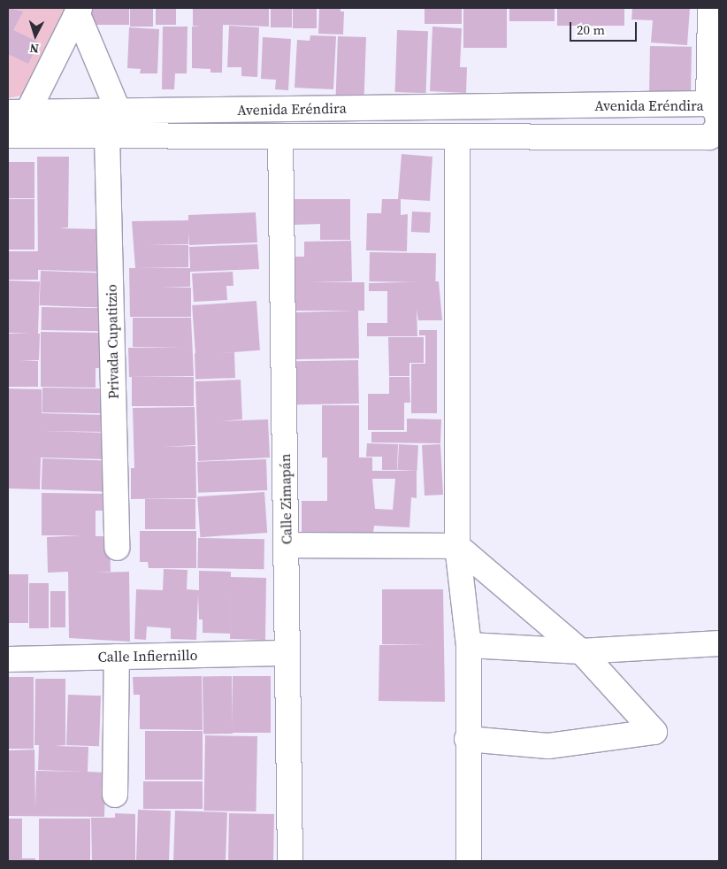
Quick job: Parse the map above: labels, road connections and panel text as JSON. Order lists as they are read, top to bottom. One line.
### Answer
{"streets":{"street":["Avenida Eréndira","Privada Cupatitzio","Calle Zimapán","Calle Infiernillo"]},"crossings":[["Avenida Eréndira","Privada Cupatitzio"],["Avenida Eréndira","Calle Zimapán"],["Calle Zimapán","Calle Infiernillo"]],"scale_bar":"20 m","north":"bottom"}
